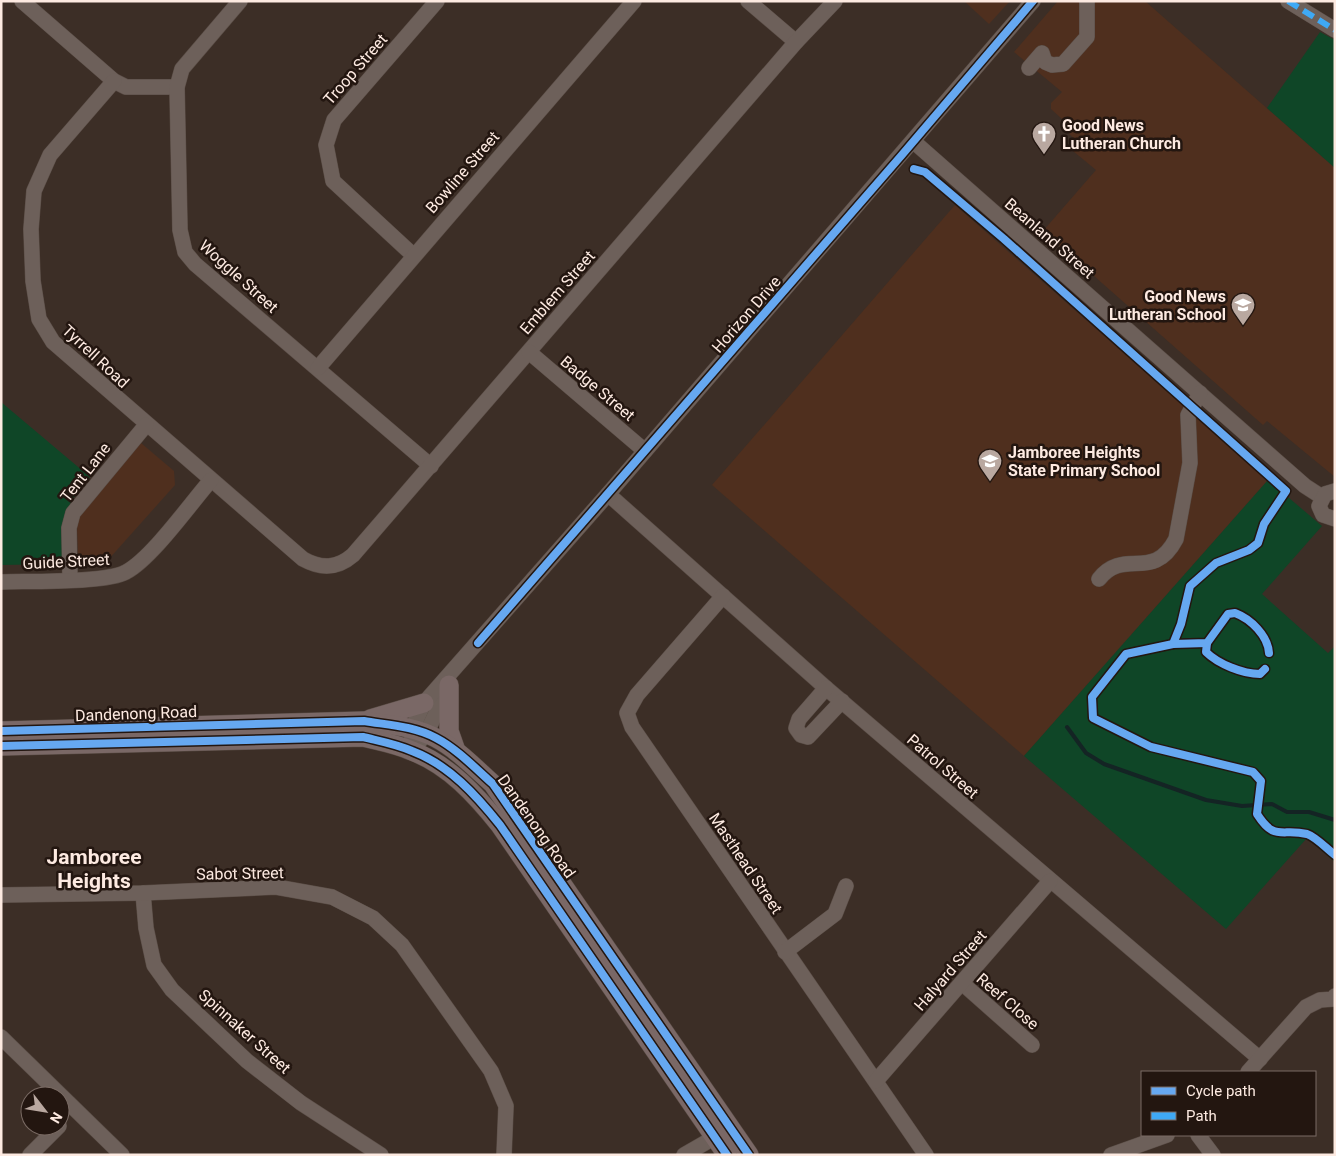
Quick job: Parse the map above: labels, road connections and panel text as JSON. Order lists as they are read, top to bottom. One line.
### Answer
{"streets":{"main road":["Dandenong Road"],"street":["Troop Street","Bowline Street","Beanland Street","Woggle Street","Emblem Street","Horizon Drive","Tyrrell Road","Badge Street","Tent Lane","Guide Street","Patrol Street","Masthead Street","Sabot Street","Halyard Street","Reef Close","Spinnaker Street"]},"crossings":[["Troop Street","Bowline Street"],["Bowline Street","Woggle Street"],["Beanland Street","Horizon Drive"],["Woggle Street","Emblem Street"],["Emblem Street","Tyrrell Road"],["Emblem Street","Badge Street"],["Horizon Drive","Badge Street"],["Horizon Drive","Dandenong Road"],["Horizon Drive","Patrol Street"],["Tyrrell Road","Tent Lane"],["Tyrrell Road","Guide Street"],["Tent Lane","Guide Street"],["Patrol Street","Masthead Street"],["Patrol Street","Halyard Street"],["Masthead Street","Halyard Street"],["Sabot Street","Spinnaker Street"],["Halyard Street","Reef Close"]],"districts":["Jamboree Heights"],"places":{"church":["Good News Lutheran Church"],"school or university":["Good News Lutheran School","Jamboree Heights State Primary School"]},"legend":["Cycle path","Path"],"north":"bottom right"}
